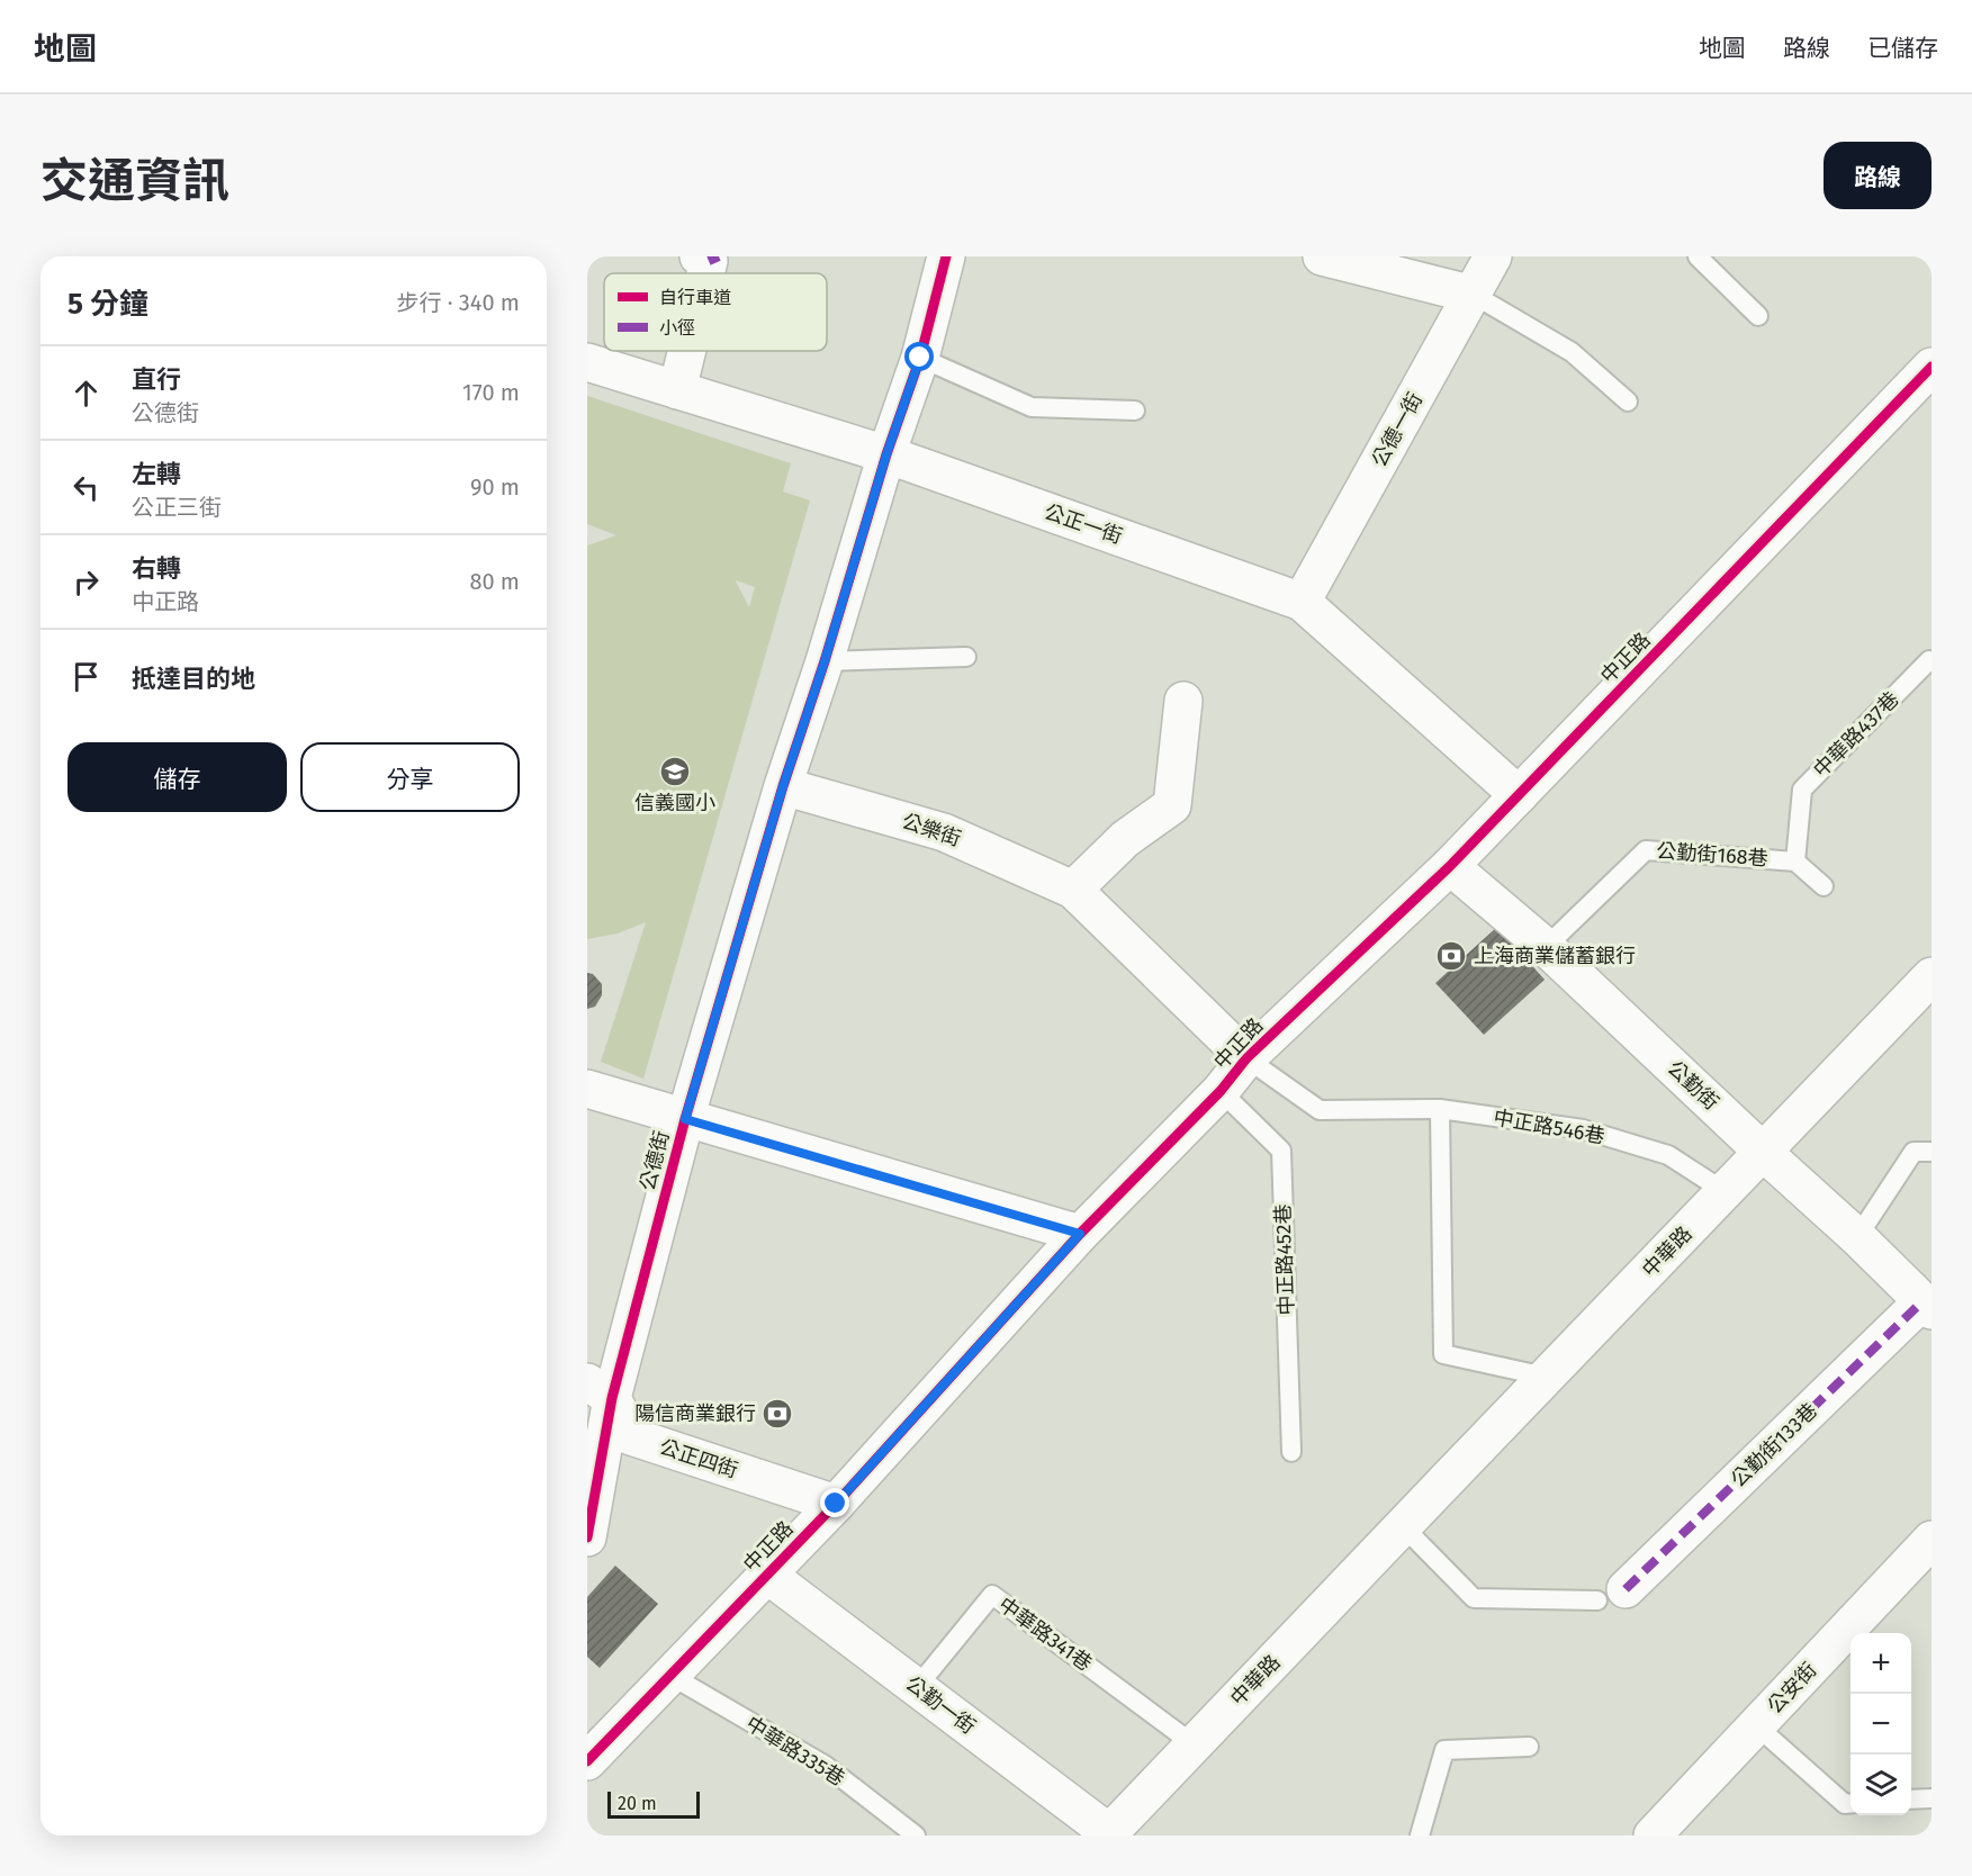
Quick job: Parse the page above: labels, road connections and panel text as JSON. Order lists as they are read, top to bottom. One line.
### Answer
{"streets":{"street":["公德一街","公正一街","中正路","公樂街","公勤街","公德街","中華路","公勤街133巷","公正四街","公安街","公勤一街"],"lane":["中華路437巷","公勤街168巷","中正路546巷","中正路452巷","中華路341巷","中華路335巷"]},"crossings":[["公德一街","公正一街"],["公正一街","中正路"],["公正一街","公德街"],["中正路","公樂街"],["中正路","公勤街"],["中正路","中正路546巷"],["中正路","中正路452巷"],["中正路","公正四街"],["中正路","公勤一街"],["中正路","中華路335巷"],["中華路437巷","公勤街168巷"],["公樂街","中正路546巷"],["公樂街","公德街"],["公勤街168巷","公勤街"],["公勤街","中華路"],["公勤街","公勤街133巷"],["中正路546巷","中華路"],["公德街","公正四街"],["中華路","中華路341巷"],["中華路","公勤一街"],["中華路341巷","公勤一街"]],"places":{"school or university":["信義國小"],"bank":["上海商業儲蓄銀行","陽信商業銀行"]},"legend":["自行車道","小徑"],"scale_bar":"20 m","page":{"header":"地圖","nav":["地圖","路線","已儲存"],"title":"交通資訊","buttons":["路線",["儲存","分享"]],"heading":["5 分鐘","步行 · 340 m"],"list":[["直行","公德街","170 m"],["左轉","公正三街","90 m"],["右轉","中正路","80 m"],"抵達目的地"],"map_buttons":["+","−"],"scale":"20 m"}}
